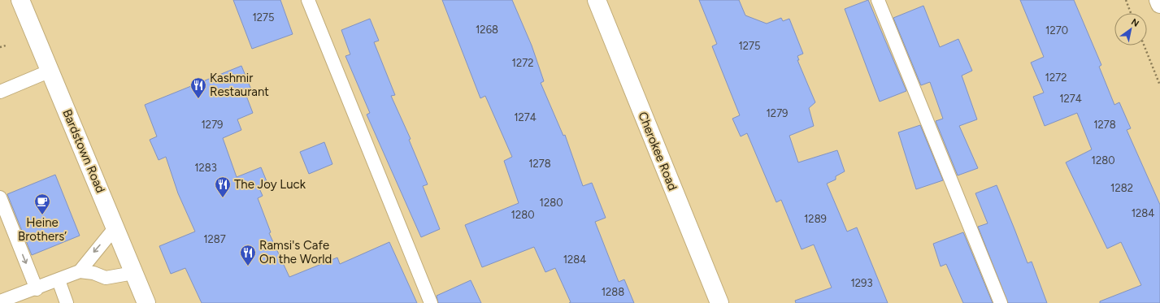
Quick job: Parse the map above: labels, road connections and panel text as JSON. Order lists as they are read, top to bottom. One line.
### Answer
{"streets":{"main road":["Bardstown Road","Cherokee Road"]},"places":{"restaurant":["Kashmir Restaurant","The Joy Luck","Ramsi's Cafe On the World"],"cafe":["Heine Brothers’"]},"house_numbers":["1275","1268","1270","1275","1272","1272","1274","1279","1274","1279","1278","1280","1278","1283","1282","1280","1284","1280","1289","1287","1284","1293","1288"],"north":"top right"}
